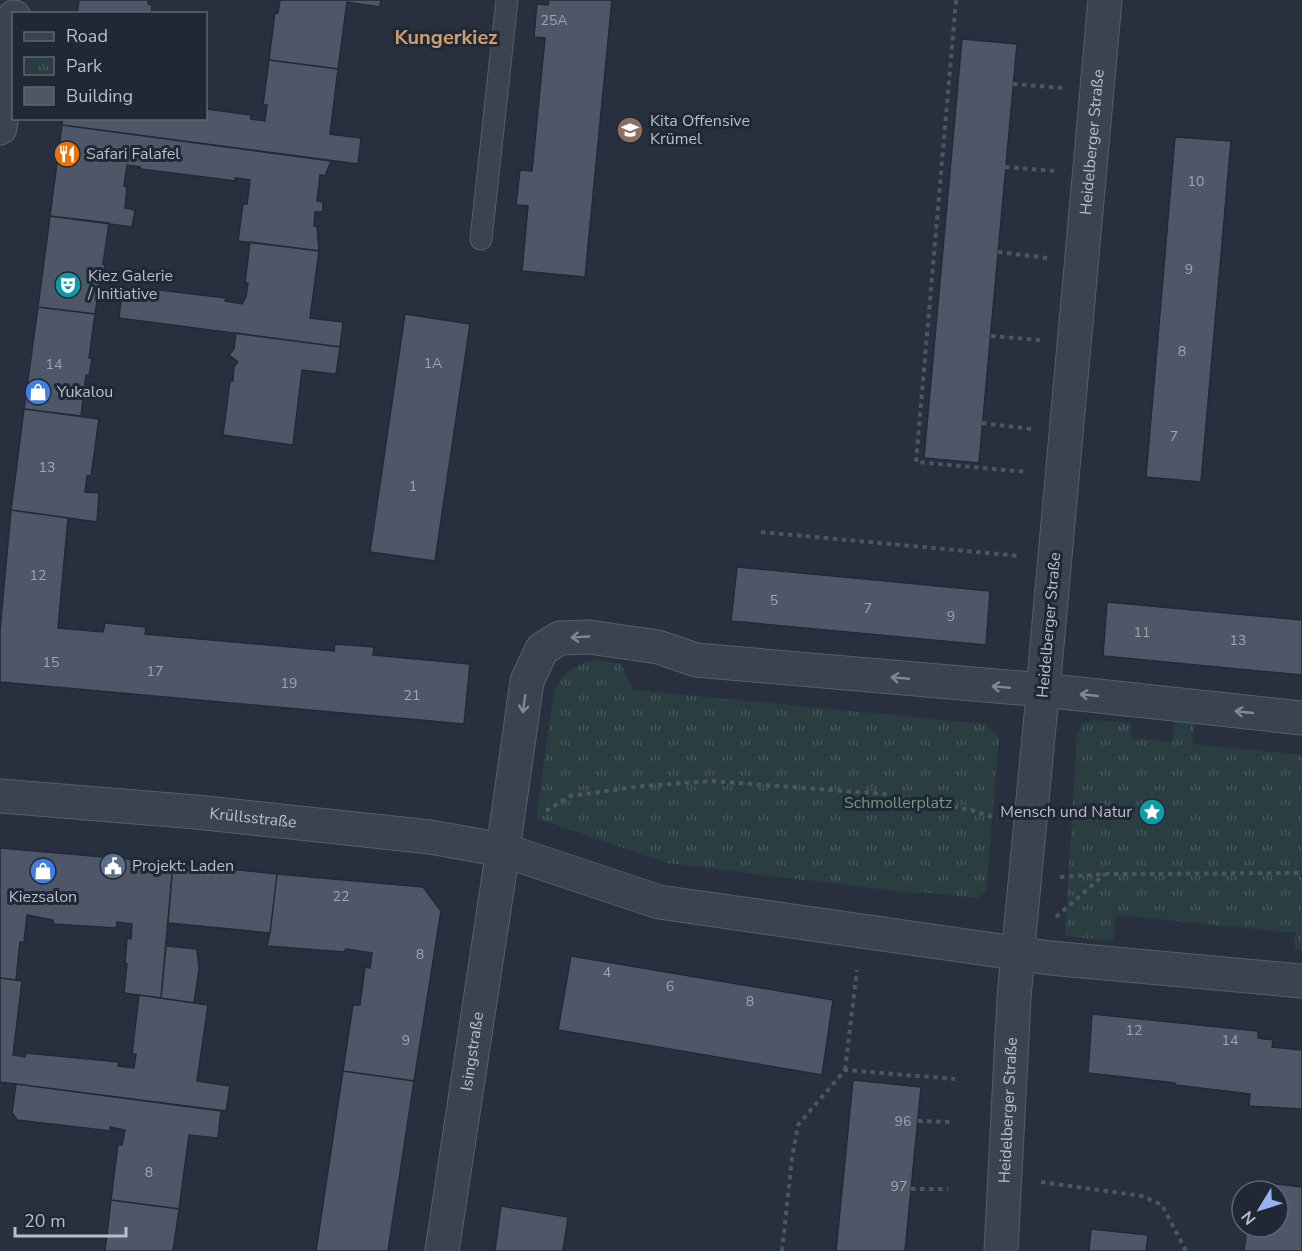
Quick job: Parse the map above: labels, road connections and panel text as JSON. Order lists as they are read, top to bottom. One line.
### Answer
{"streets":{"street":["Heidelberger Straße","Krüllsstraße","Isingstraße"]},"crossings":[["Krüllsstraße","Isingstraße"]],"districts":["Kungerkiez"],"parks":["Schmollerplatz"],"places":{"school or university":["Kita Offensive Krümel"],"restaurant":["Safari Falafel"],"theatre":["Kiez Galerie / Initiative"],"shop":["Yukalou","Kiezsalon"],"place":["Mensch und Natur"],"public building":["Projekt: Laden"]},"house_numbers":["25A","10","9","8","1A","14","7","13","1","12","5","7","9","11","13","15","17","19","21","22","8","4","6","8","12","9","14","96","8","97"],"legend":["Road","Park","Building"],"scale_bar":"20 m","north":"bottom left"}
